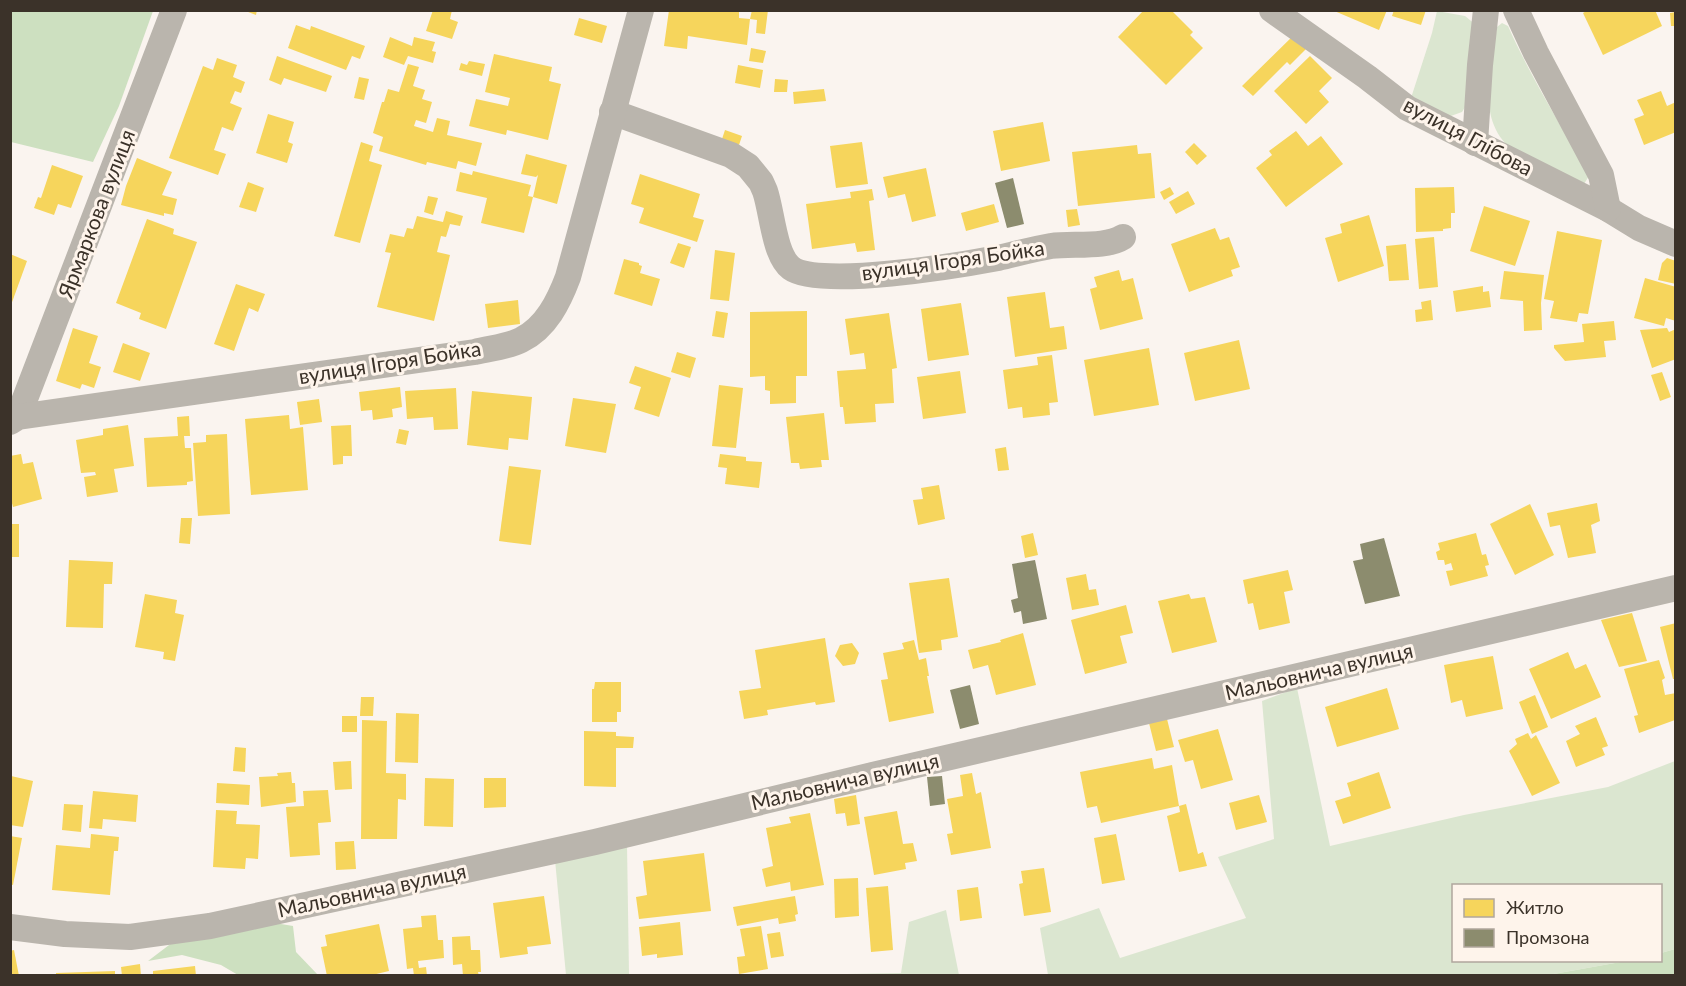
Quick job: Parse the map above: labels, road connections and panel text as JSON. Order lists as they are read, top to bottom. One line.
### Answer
{"streets":{"street":["вулиця Глібова","Ярмаркова вулиця","вулиця Ігоря Бойка","Мальовнича вулиця"]},"crossings":[["Ярмаркова вулиця","вулиця Ігоря Бойка"]],"legend":["Житло","Промзона"]}
